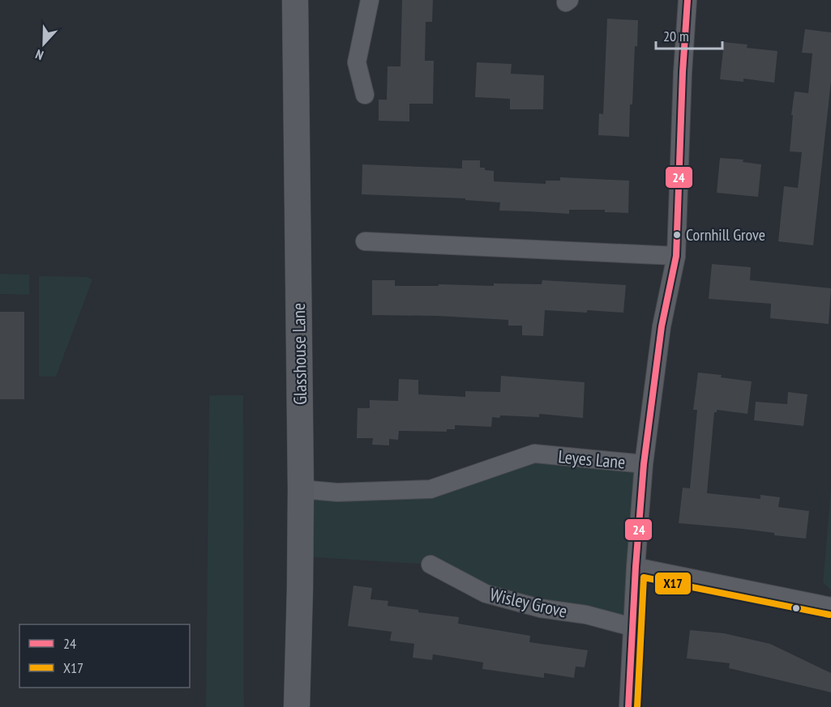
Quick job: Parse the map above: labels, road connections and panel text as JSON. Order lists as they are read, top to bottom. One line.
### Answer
{"streets":{"street":["Glasshouse Lane","Leyes Lane","Wisley Grove"]},"crossings":[["Glasshouse Lane","Leyes Lane"],["Leyes Lane","Wisley Grove"]],"places":["Cornhill Grove"],"lines":["transit line 24","transit line X17"],"legend":["24","X17"],"scale_bar":"20 m","north":"bottom"}
